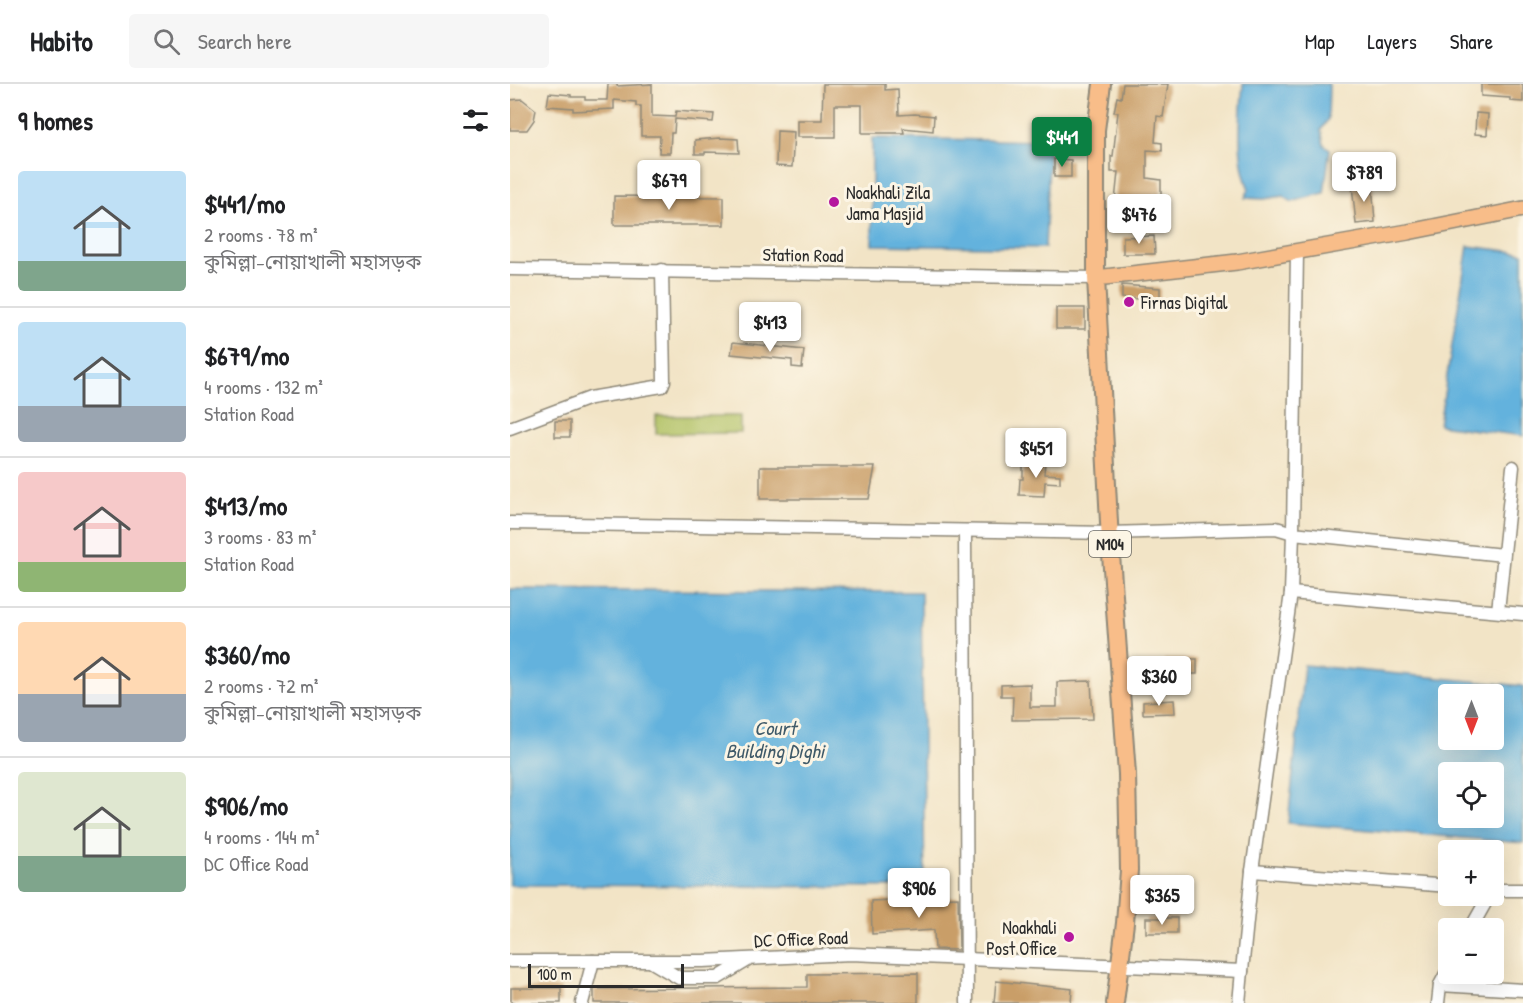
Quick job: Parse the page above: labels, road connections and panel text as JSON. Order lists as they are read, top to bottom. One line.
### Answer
{"streets":{"highway":["N104"],"street":["Station Road","DC Office Road"]},"crossings":[["Station Road","N104"],["N104","DC Office Road"]],"water":["Court Building Dighi"],"places":["Noakhali Zila Jama Masjid","Firnas Digital","Noakhali Post Office"],"scale_bar":"100 m","north":"bottom","page":{"header":"Habito","search":"Search here","nav":["Map","Layers","Share"],"heading":"9 homes","price":["$441","$789","$679","$476","$413","$451","$360","$906","$365"],"list":[{"name":"$441/mo","note":"2 rooms · 78 m² · কুমিল্লা–নোয়াখালী মহাসড়ক"},{"name":"$679/mo","note":"4 rooms · 132 m² · Station Road"},{"name":"$413/mo","note":"3 rooms · 83 m² · Station Road"},{"name":"$360/mo","note":"2 rooms · 72 m² · কুমিল্লা–নোয়াখালী মহাসড়ক"},{"name":"$906/mo","note":"4 rooms · 144 m² · DC Office Road"}],"map_buttons":["+","−"],"scale":"100 m"}}
